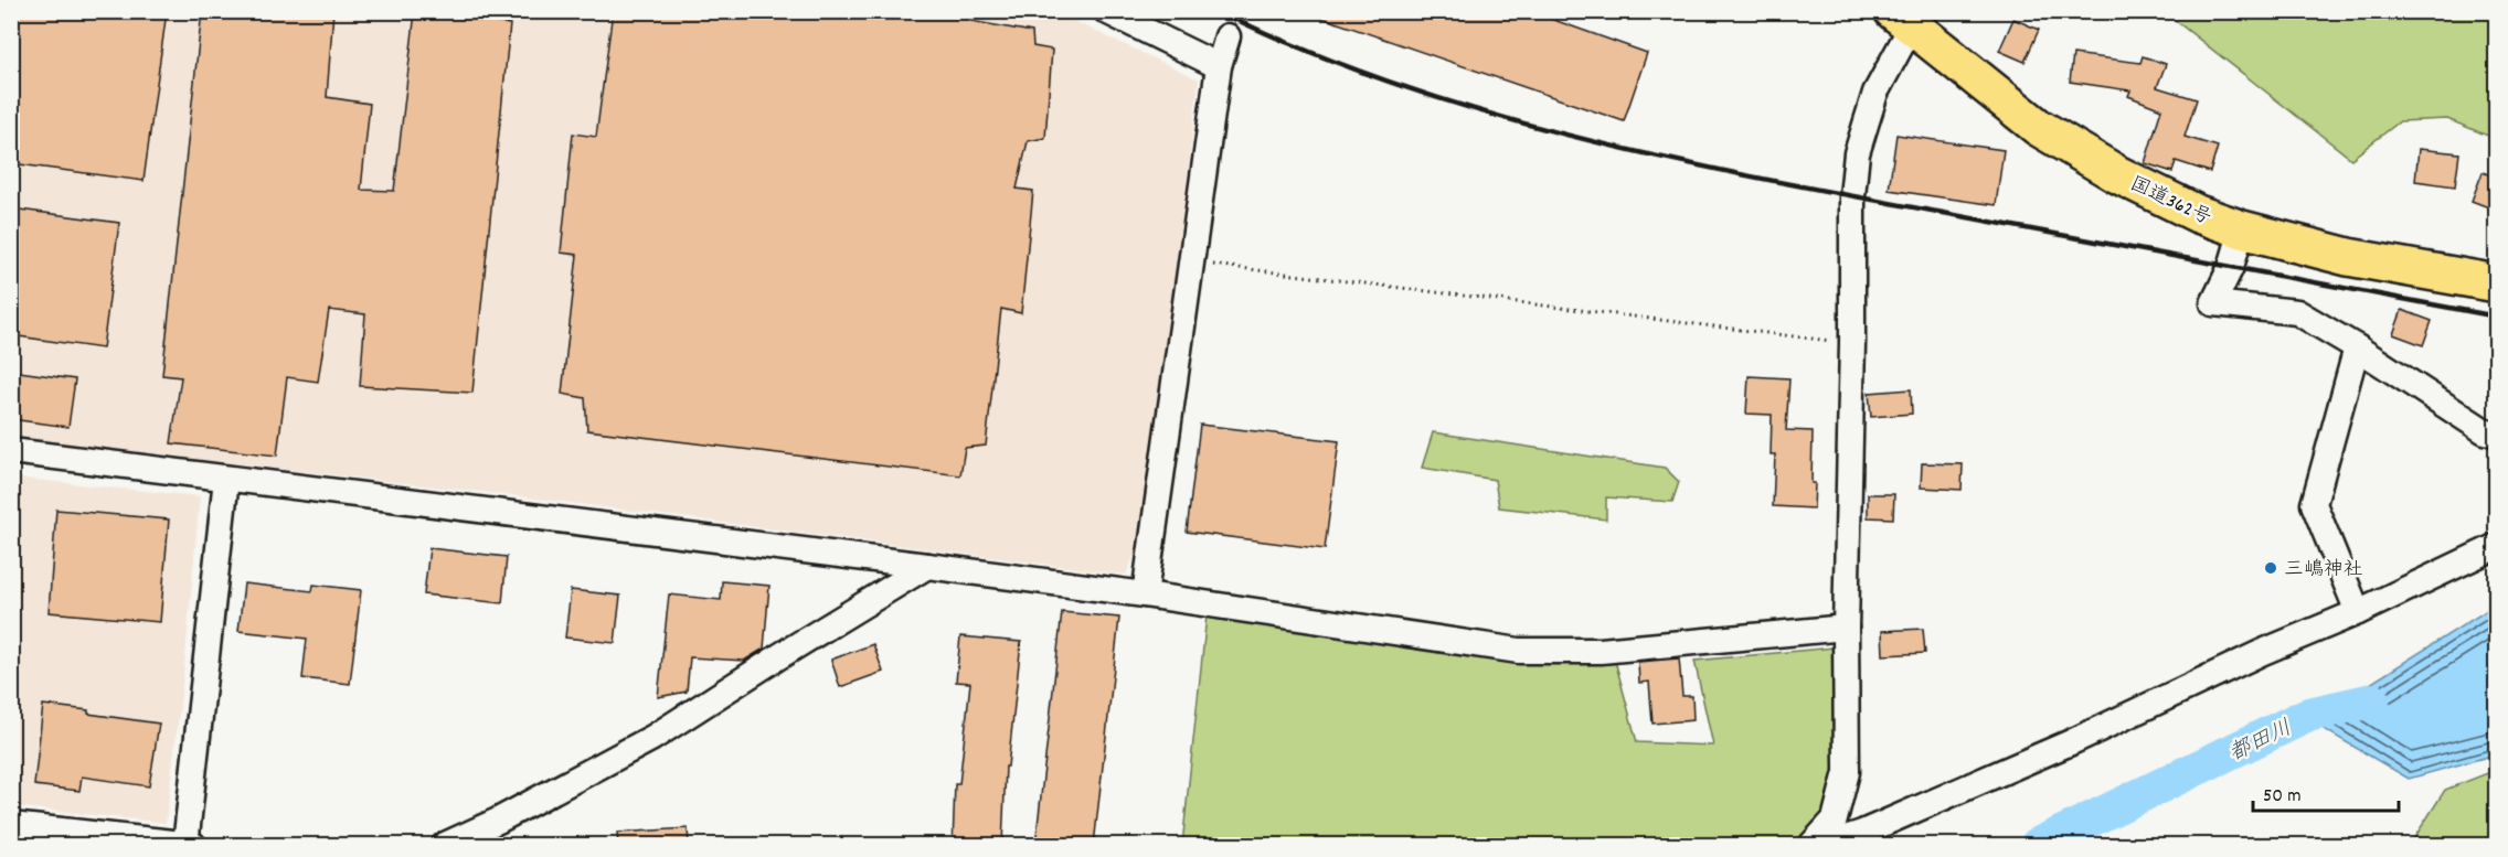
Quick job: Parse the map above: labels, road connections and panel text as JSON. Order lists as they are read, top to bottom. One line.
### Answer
{"streets":{"highway":["国道362号"]},"water":["都田川"],"places":["三嶋神社"],"scale_bar":"50 m"}
